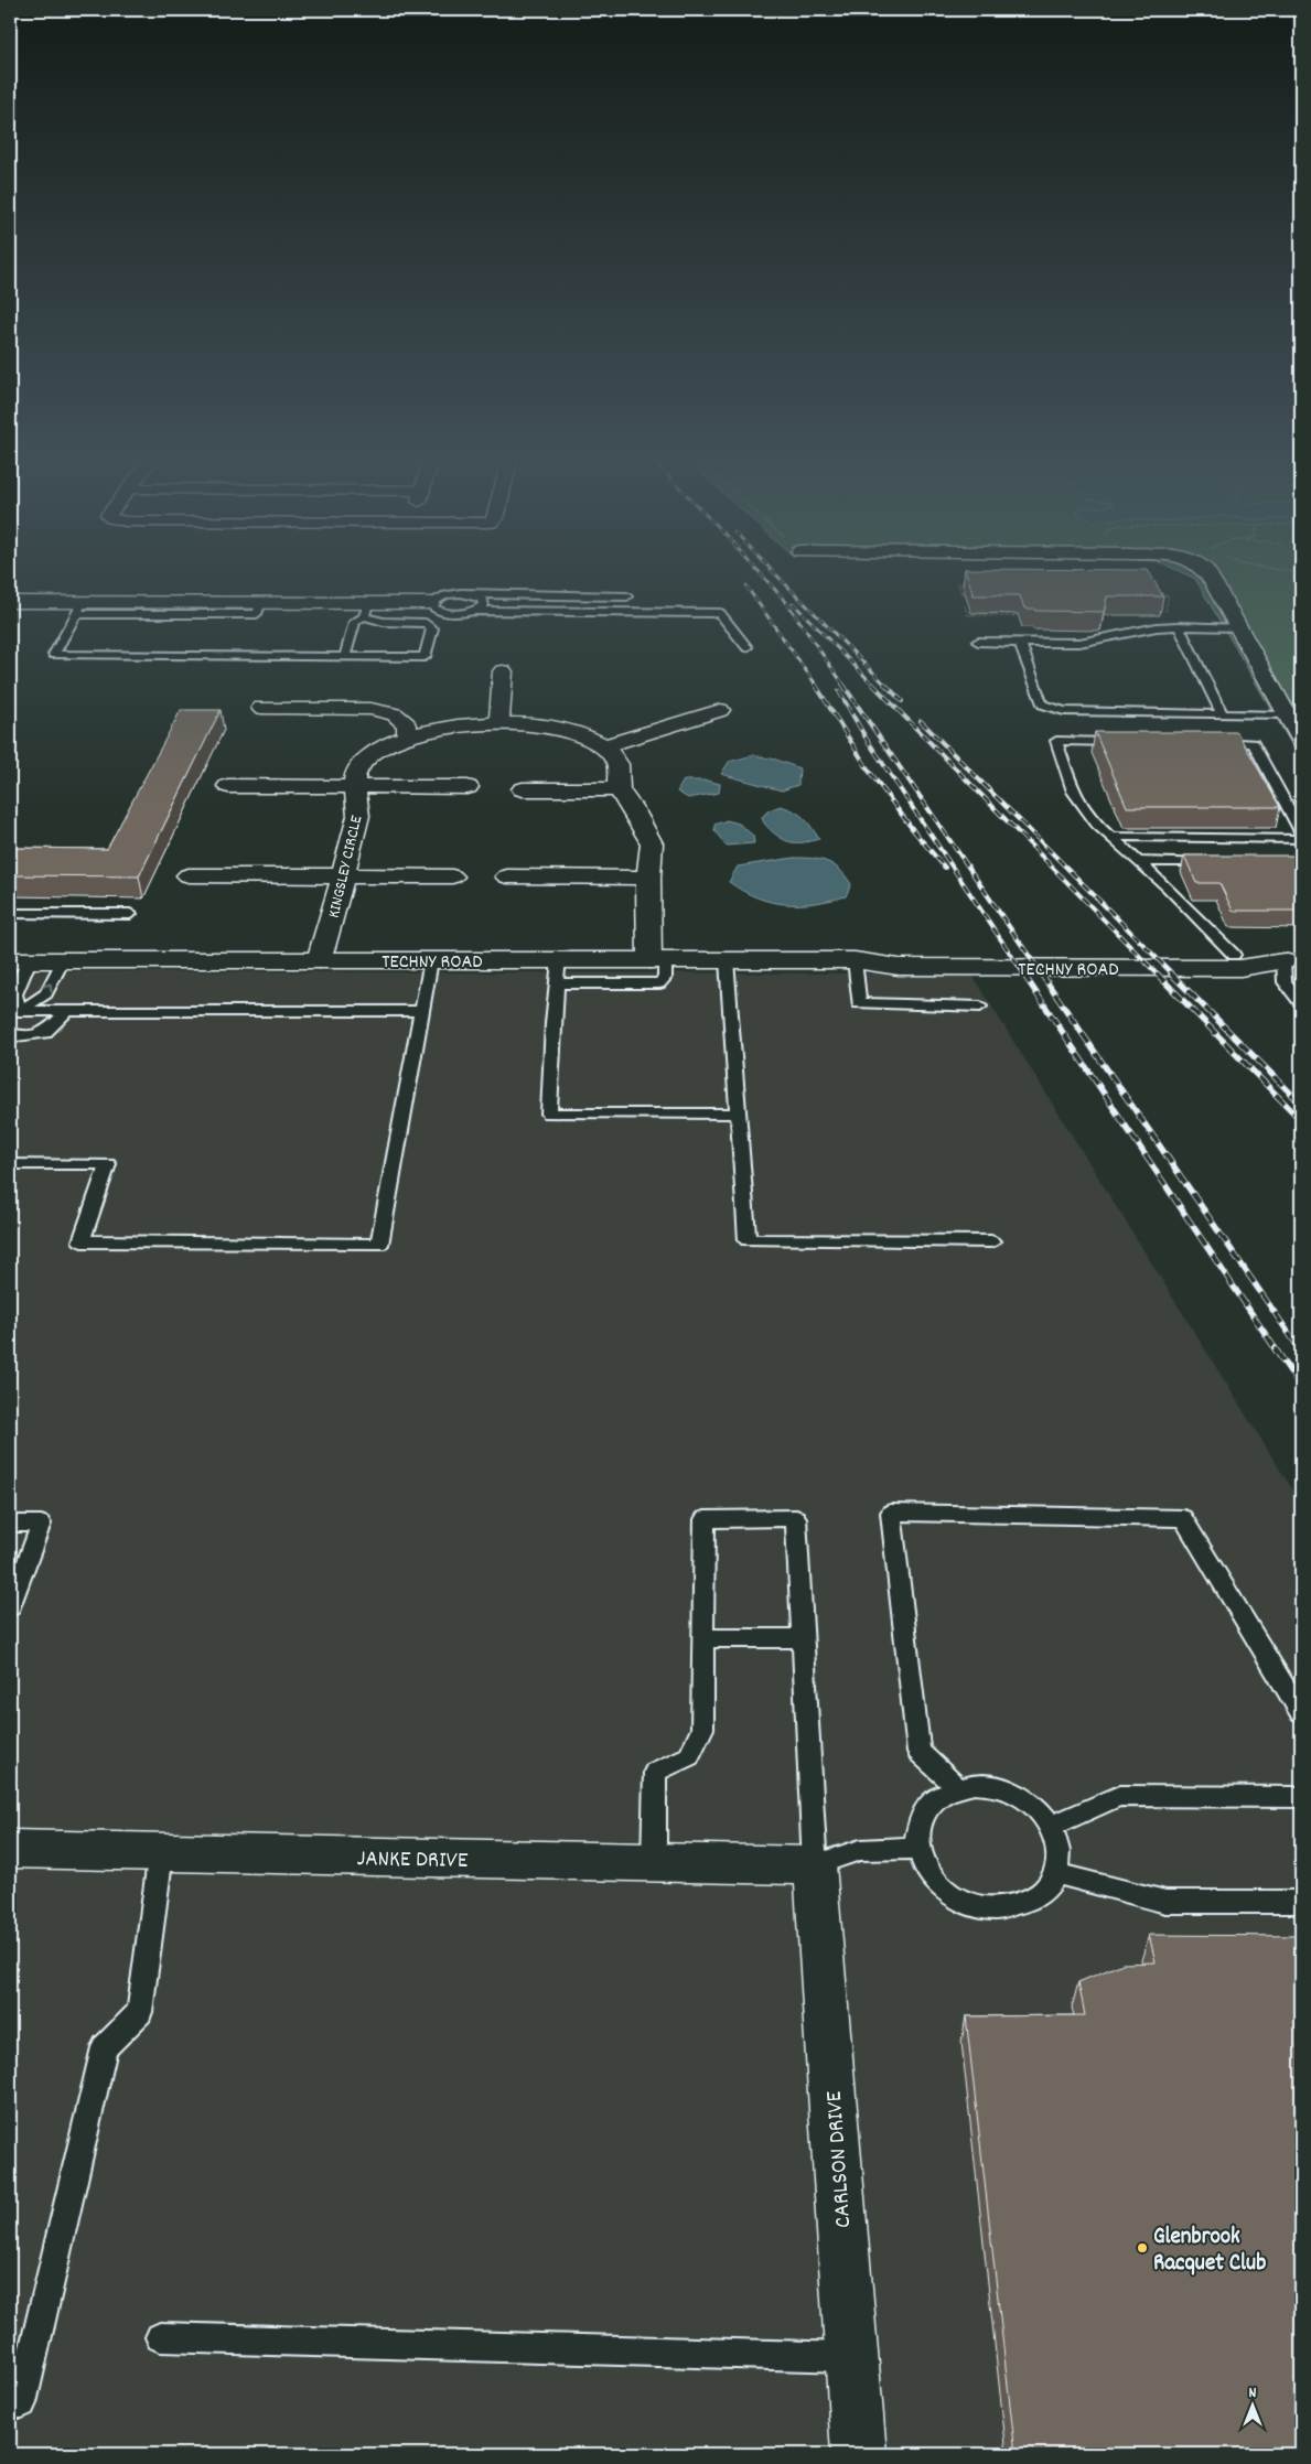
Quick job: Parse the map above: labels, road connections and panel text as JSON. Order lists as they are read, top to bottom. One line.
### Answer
{"streets":{"street":["KINGSLEY CIRCLE","TECHNY ROAD","JANKE DRIVE","CARLSON DRIVE"]},"crossings":[["KINGSLEY CIRCLE","TECHNY ROAD"],["JANKE DRIVE","CARLSON DRIVE"]],"places":["Glenbrook Racquet Club"],"north":"top"}
